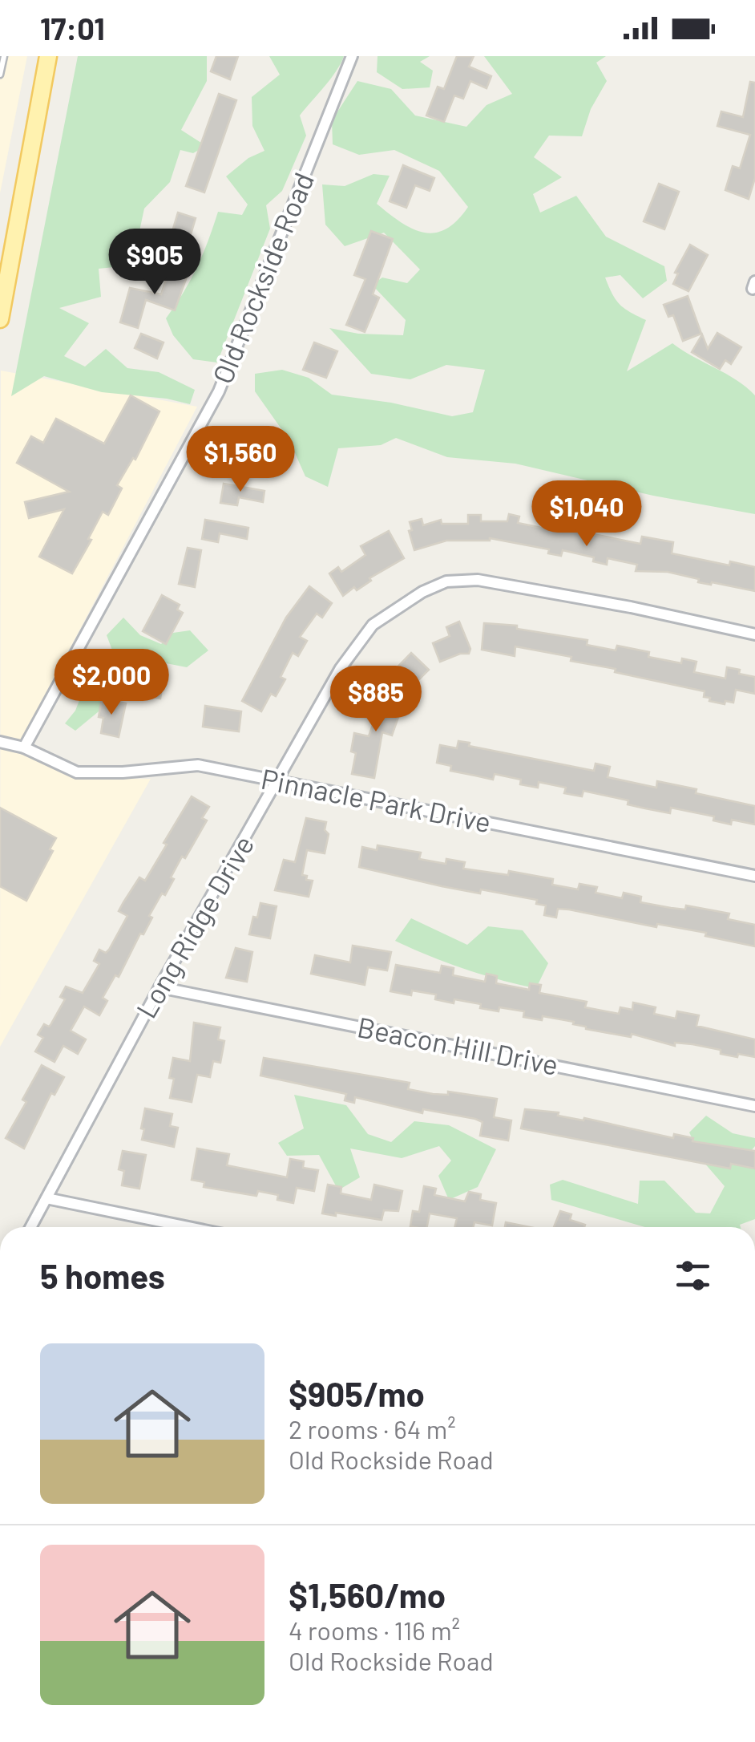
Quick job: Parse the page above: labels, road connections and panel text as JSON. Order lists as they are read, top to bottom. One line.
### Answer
{"streets":{"street":["Old Rockside Road","Pinnacle Park Drive","Long Ridge Drive","Beacon Hill Drive"]},"crossings":[["Old Rockside Road","Pinnacle Park Drive"],["Pinnacle Park Drive","Long Ridge Drive"],["Long Ridge Drive","Beacon Hill Drive"]],"page":{"status":"17:01","price":["$905","$1,560","$1,040","$2,000","$885"],"heading":"5 homes","list":[{"name":"$905/mo","note":"2 rooms · 64 m² · Old Rockside Road"},{"name":"$1,560/mo","note":"4 rooms · 116 m² · Old Rockside Road"}]}}
